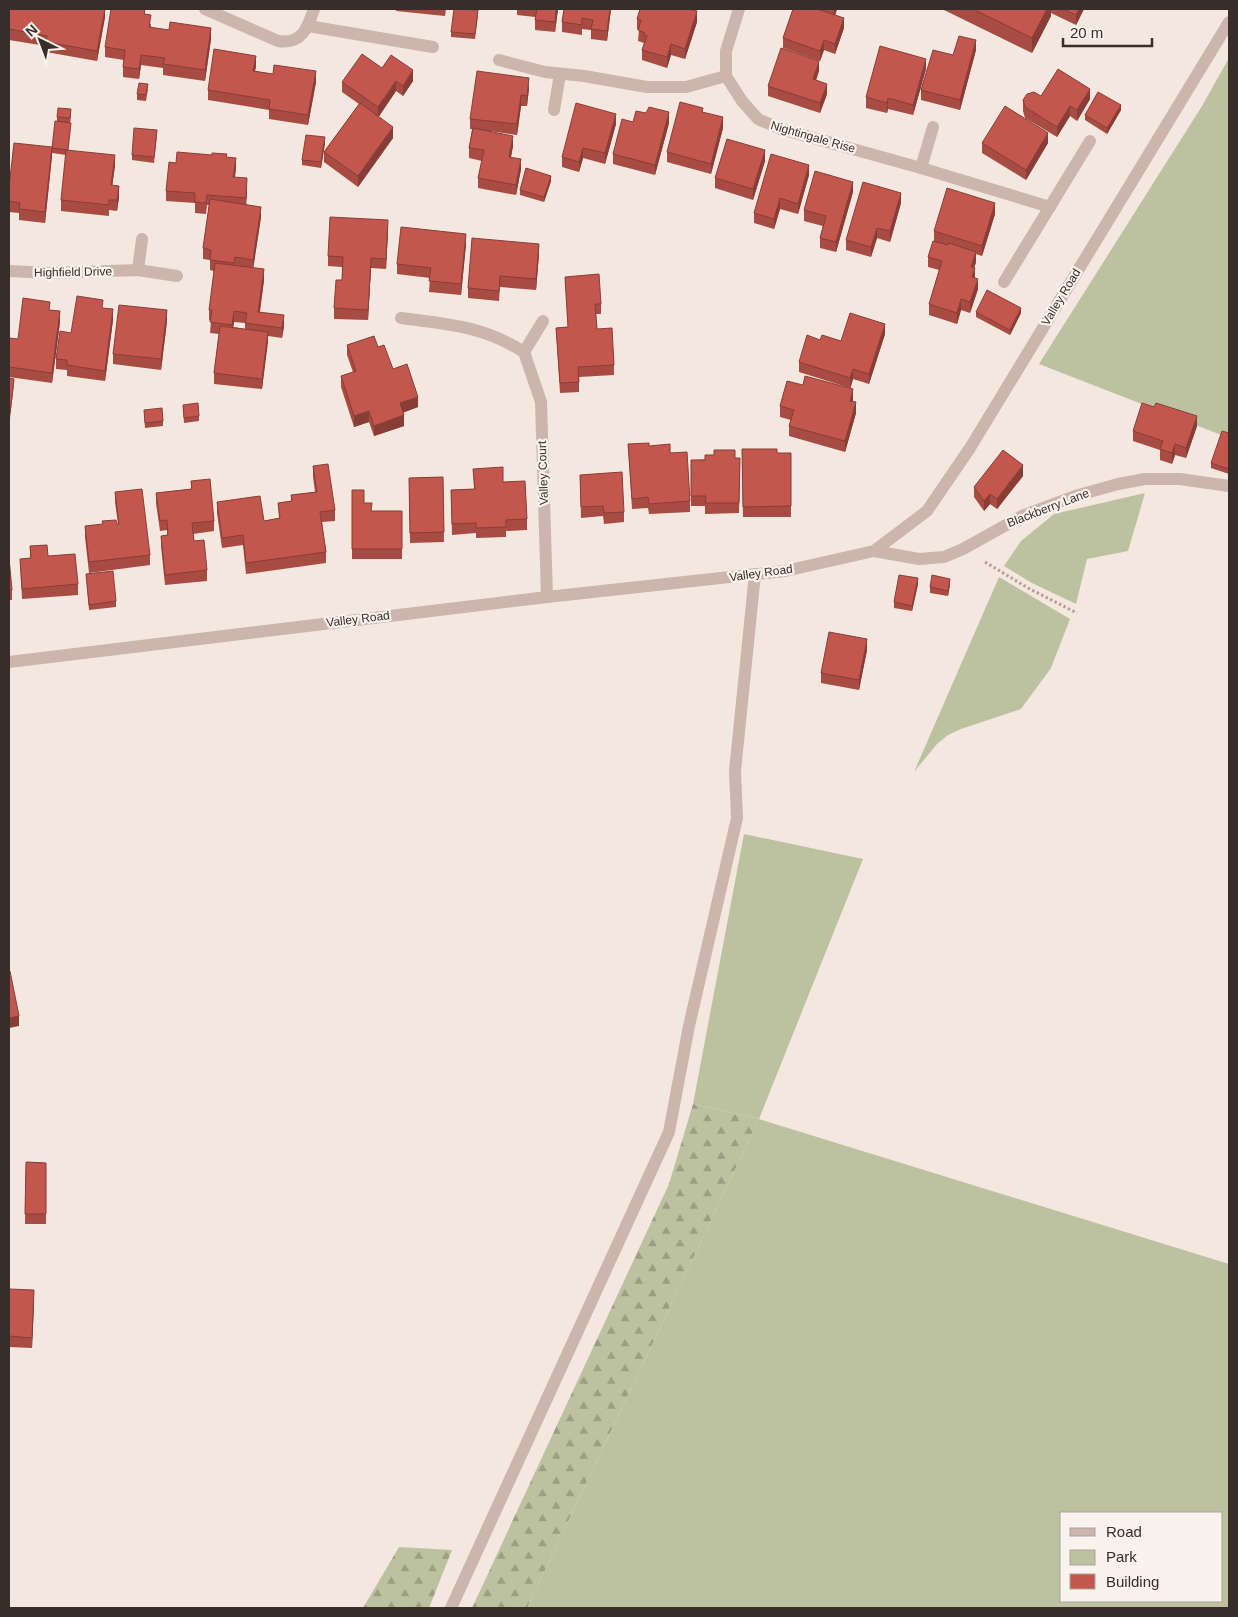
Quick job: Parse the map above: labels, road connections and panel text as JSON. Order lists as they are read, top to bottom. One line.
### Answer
{"streets":{"street":["Nightingale Rise","Highfield Drive","Valley Road","Valley Court","Blackberry Lane"]},"crossings":[["Valley Road","Valley Court"],["Valley Road","Blackberry Lane"]],"legend":["Road","Park","Building"],"scale_bar":"20 m","north":"top left"}
